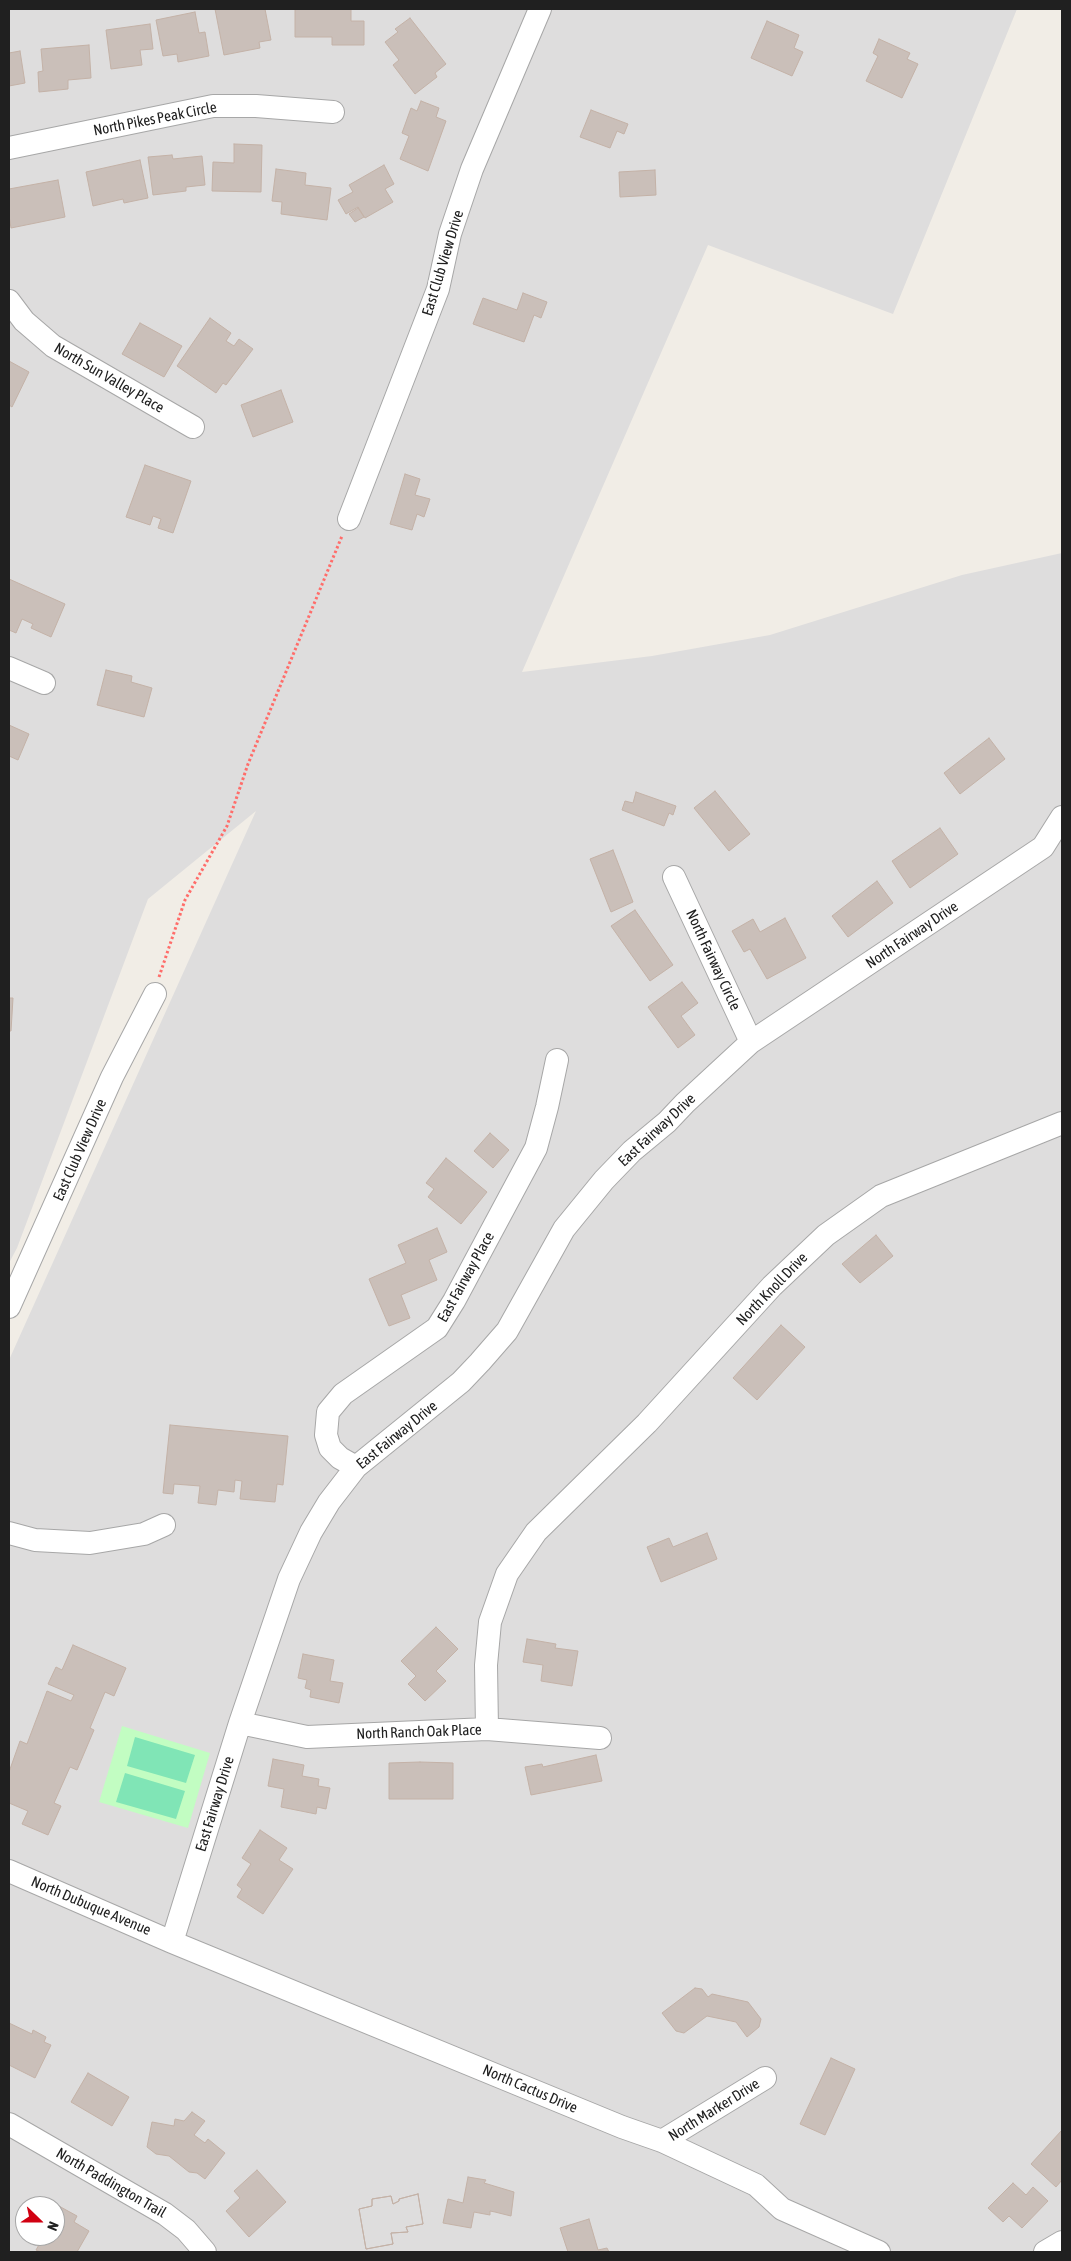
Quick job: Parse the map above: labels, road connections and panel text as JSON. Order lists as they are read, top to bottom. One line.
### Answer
{"streets":{"street":["North Pikes Peak Circle","East Club View Drive","North Sun Valley Place","North Fairway Drive","North Fairway Circle","East Fairway Drive","East Fairway Place","North Knoll Drive","North Ranch Oak Place","North Dubuque Avenue","North Cactus Drive","North Marker Drive","North Paddington Trail"]},"crossings":[["North Fairway Drive","North Fairway Circle"],["North Fairway Drive","East Fairway Drive"],["North Fairway Circle","East Fairway Drive"],["East Fairway Drive","East Fairway Place"],["East Fairway Drive","North Ranch Oak Place"],["East Fairway Drive","North Dubuque Avenue"],["East Fairway Drive","North Cactus Drive"],["North Knoll Drive","North Ranch Oak Place"],["North Dubuque Avenue","North Cactus Drive"],["North Cactus Drive","North Marker Drive"]],"north":"right"}
